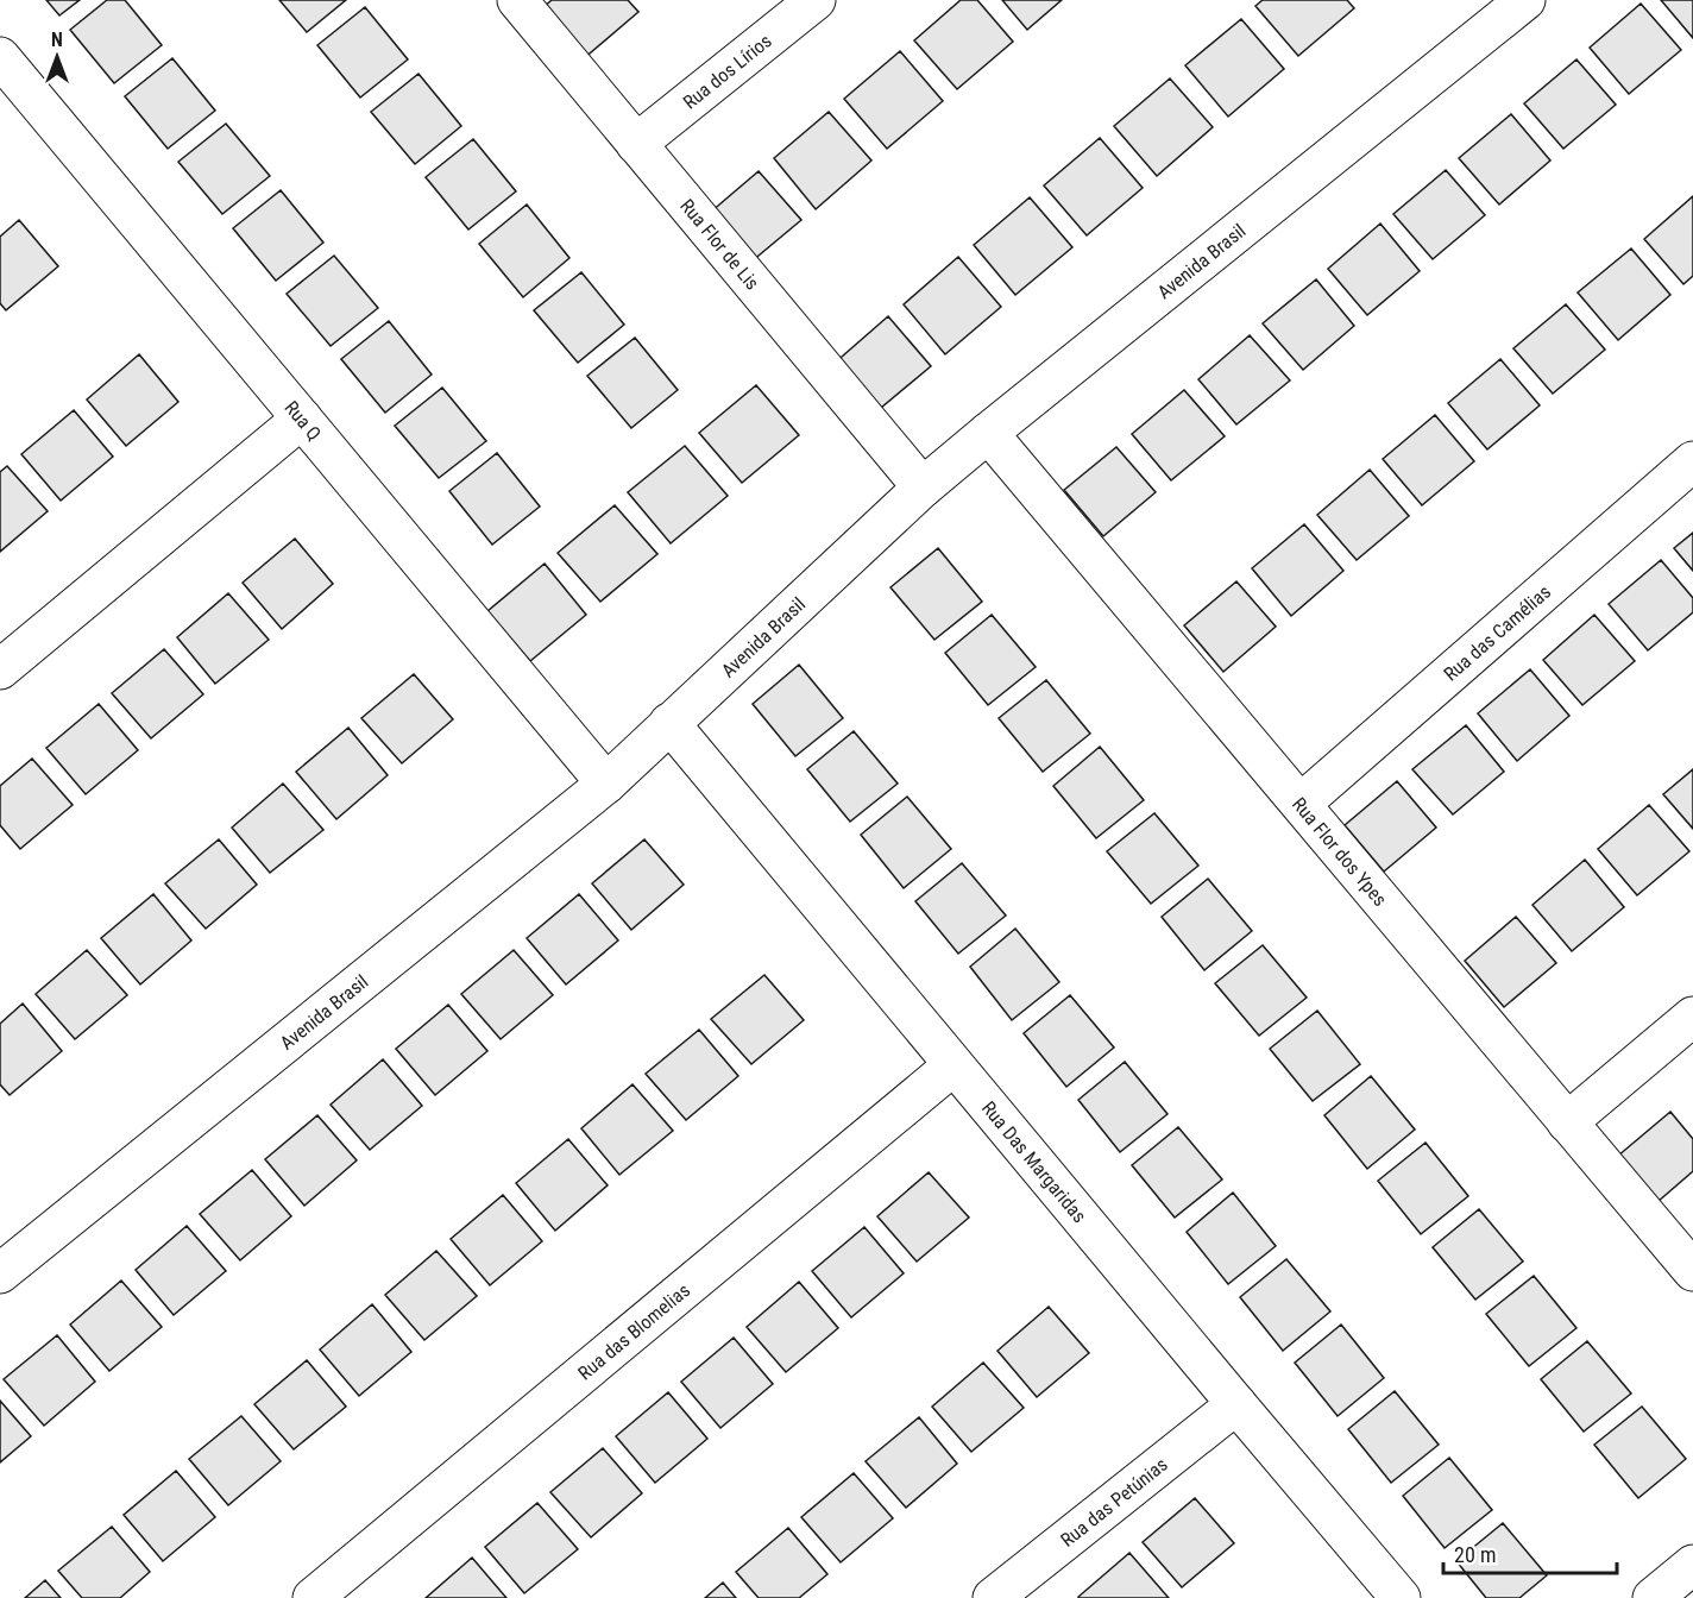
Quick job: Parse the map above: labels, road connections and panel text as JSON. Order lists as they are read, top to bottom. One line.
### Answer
{"streets":{"street":["Rua dos Lírios","Rua Flor de Lis","Avenida Brasil","Rua Q","Rua das Camélias","Rua Flor dos Ypes","Rua Das Margaridas","Rua das Blomelias","Rua das Petúnias"]},"crossings":[["Rua dos Lírios","Rua Flor de Lis"],["Rua Flor de Lis","Avenida Brasil"],["Avenida Brasil","Rua Q"],["Avenida Brasil","Rua Flor dos Ypes"],["Avenida Brasil","Rua Das Margaridas"],["Rua das Camélias","Rua Flor dos Ypes"],["Rua Das Margaridas","Rua das Blomelias"],["Rua Das Margaridas","Rua das Petúnias"]],"scale_bar":"20 m","north":"top"}
